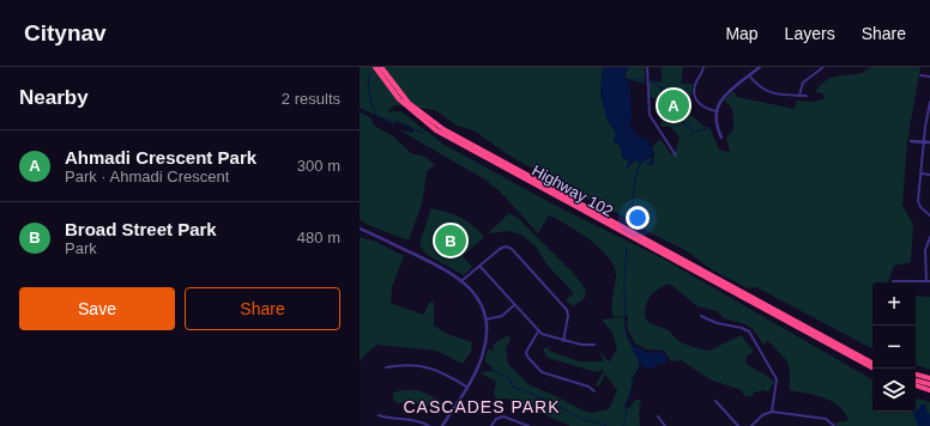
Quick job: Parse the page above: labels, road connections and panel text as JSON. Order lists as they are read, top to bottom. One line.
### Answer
{"streets":{"highway":["Highway 102"]},"districts":["CASCADES PARK"],"page":{"header":"Citynav","nav":["Map","Layers","Share"],"heading":["Nearby","2 results"],"pins":["A","B"],"list":[{"mark":"A","name":"Ahmadi Crescent Park","note":"Park · Ahmadi Crescent","value":"300 m"},{"mark":"B","name":"Broad Street Park","note":"Park","value":"480 m"}],"buttons":["Save","Share"],"map_buttons":["+","−"]}}
